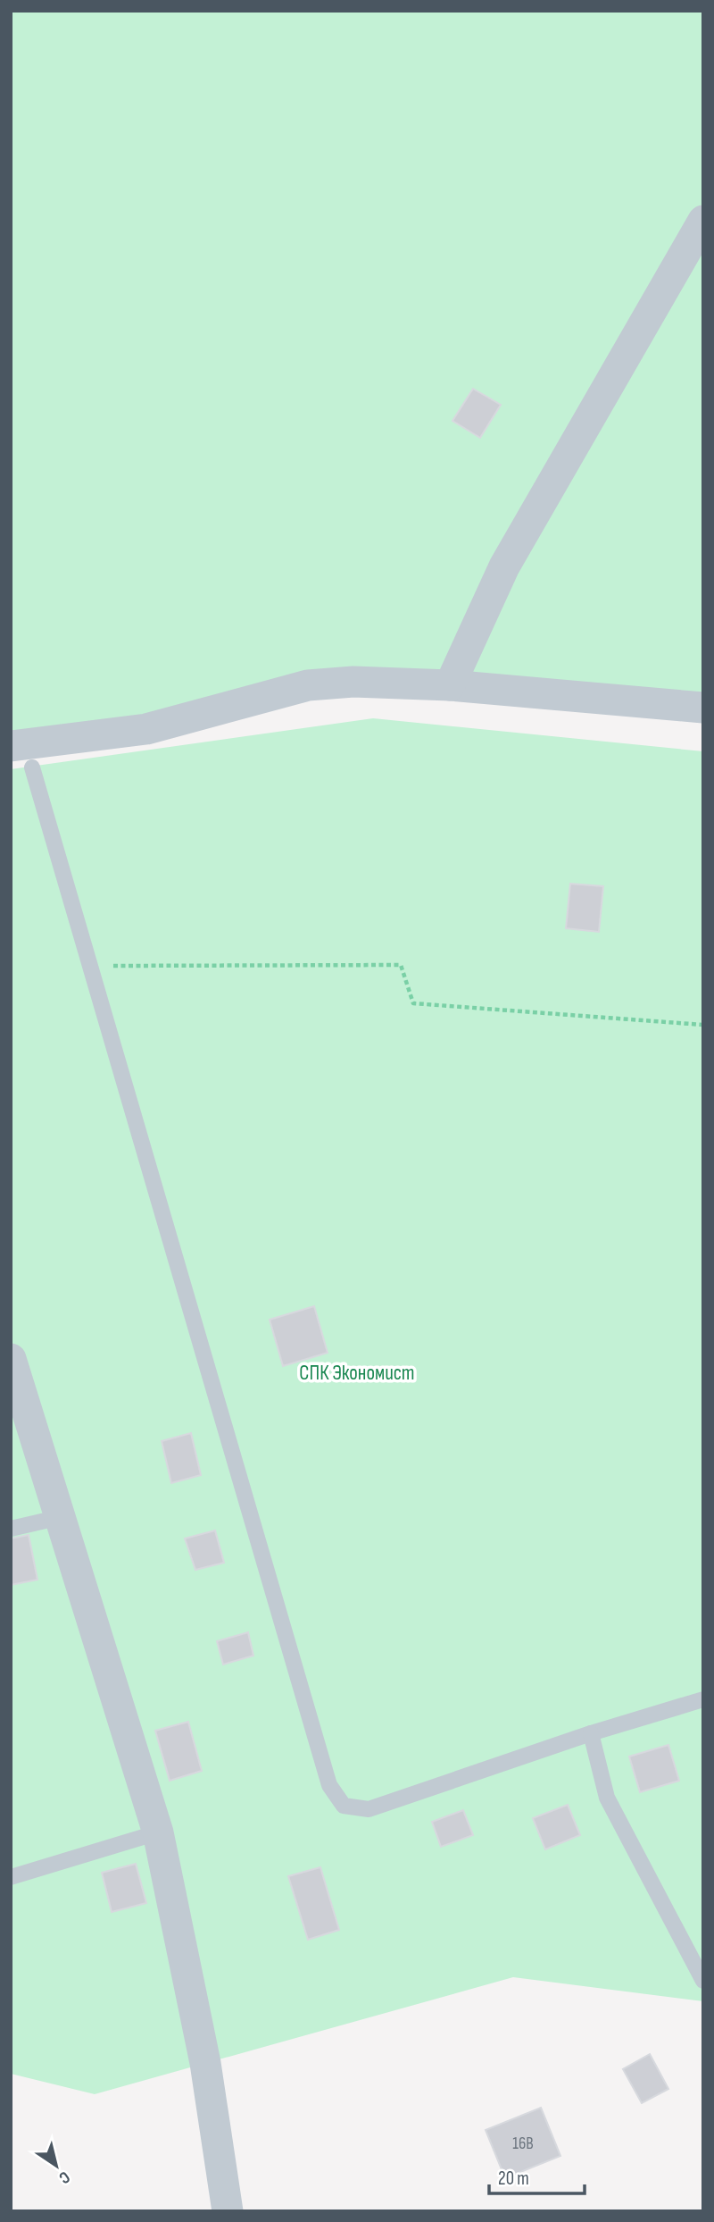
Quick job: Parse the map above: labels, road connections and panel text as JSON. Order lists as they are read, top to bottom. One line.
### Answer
{"parks":["СПК Экономист"],"house_numbers":["16В"],"scale_bar":"20 m","north":"bottom right"}
